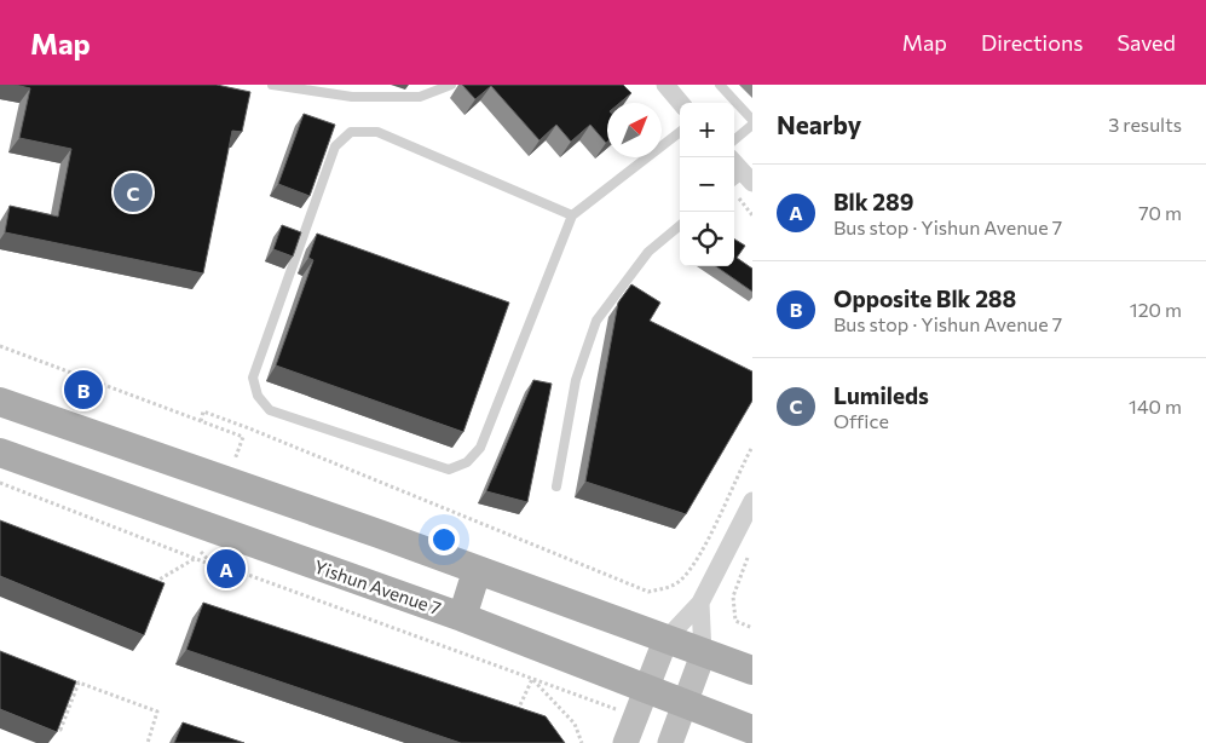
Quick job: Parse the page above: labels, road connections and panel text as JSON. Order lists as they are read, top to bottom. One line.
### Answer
{"streets":{"main road":["Yishun Avenue 7"]},"north":"top right","page":{"header":"Map","nav":["Map","Directions","Saved"],"heading":["Nearby","3 results"],"map_buttons":["+","−"],"list":[{"mark":"A","name":"Blk 289","note":"Bus stop · Yishun Avenue 7","value":"70 m"},{"mark":"B","name":"Opposite Blk 288","note":"Bus stop · Yishun Avenue 7","value":"120 m"},{"mark":"C","name":"Lumileds","note":"Office","value":"140 m"}],"pins":["C","B","A"]}}
